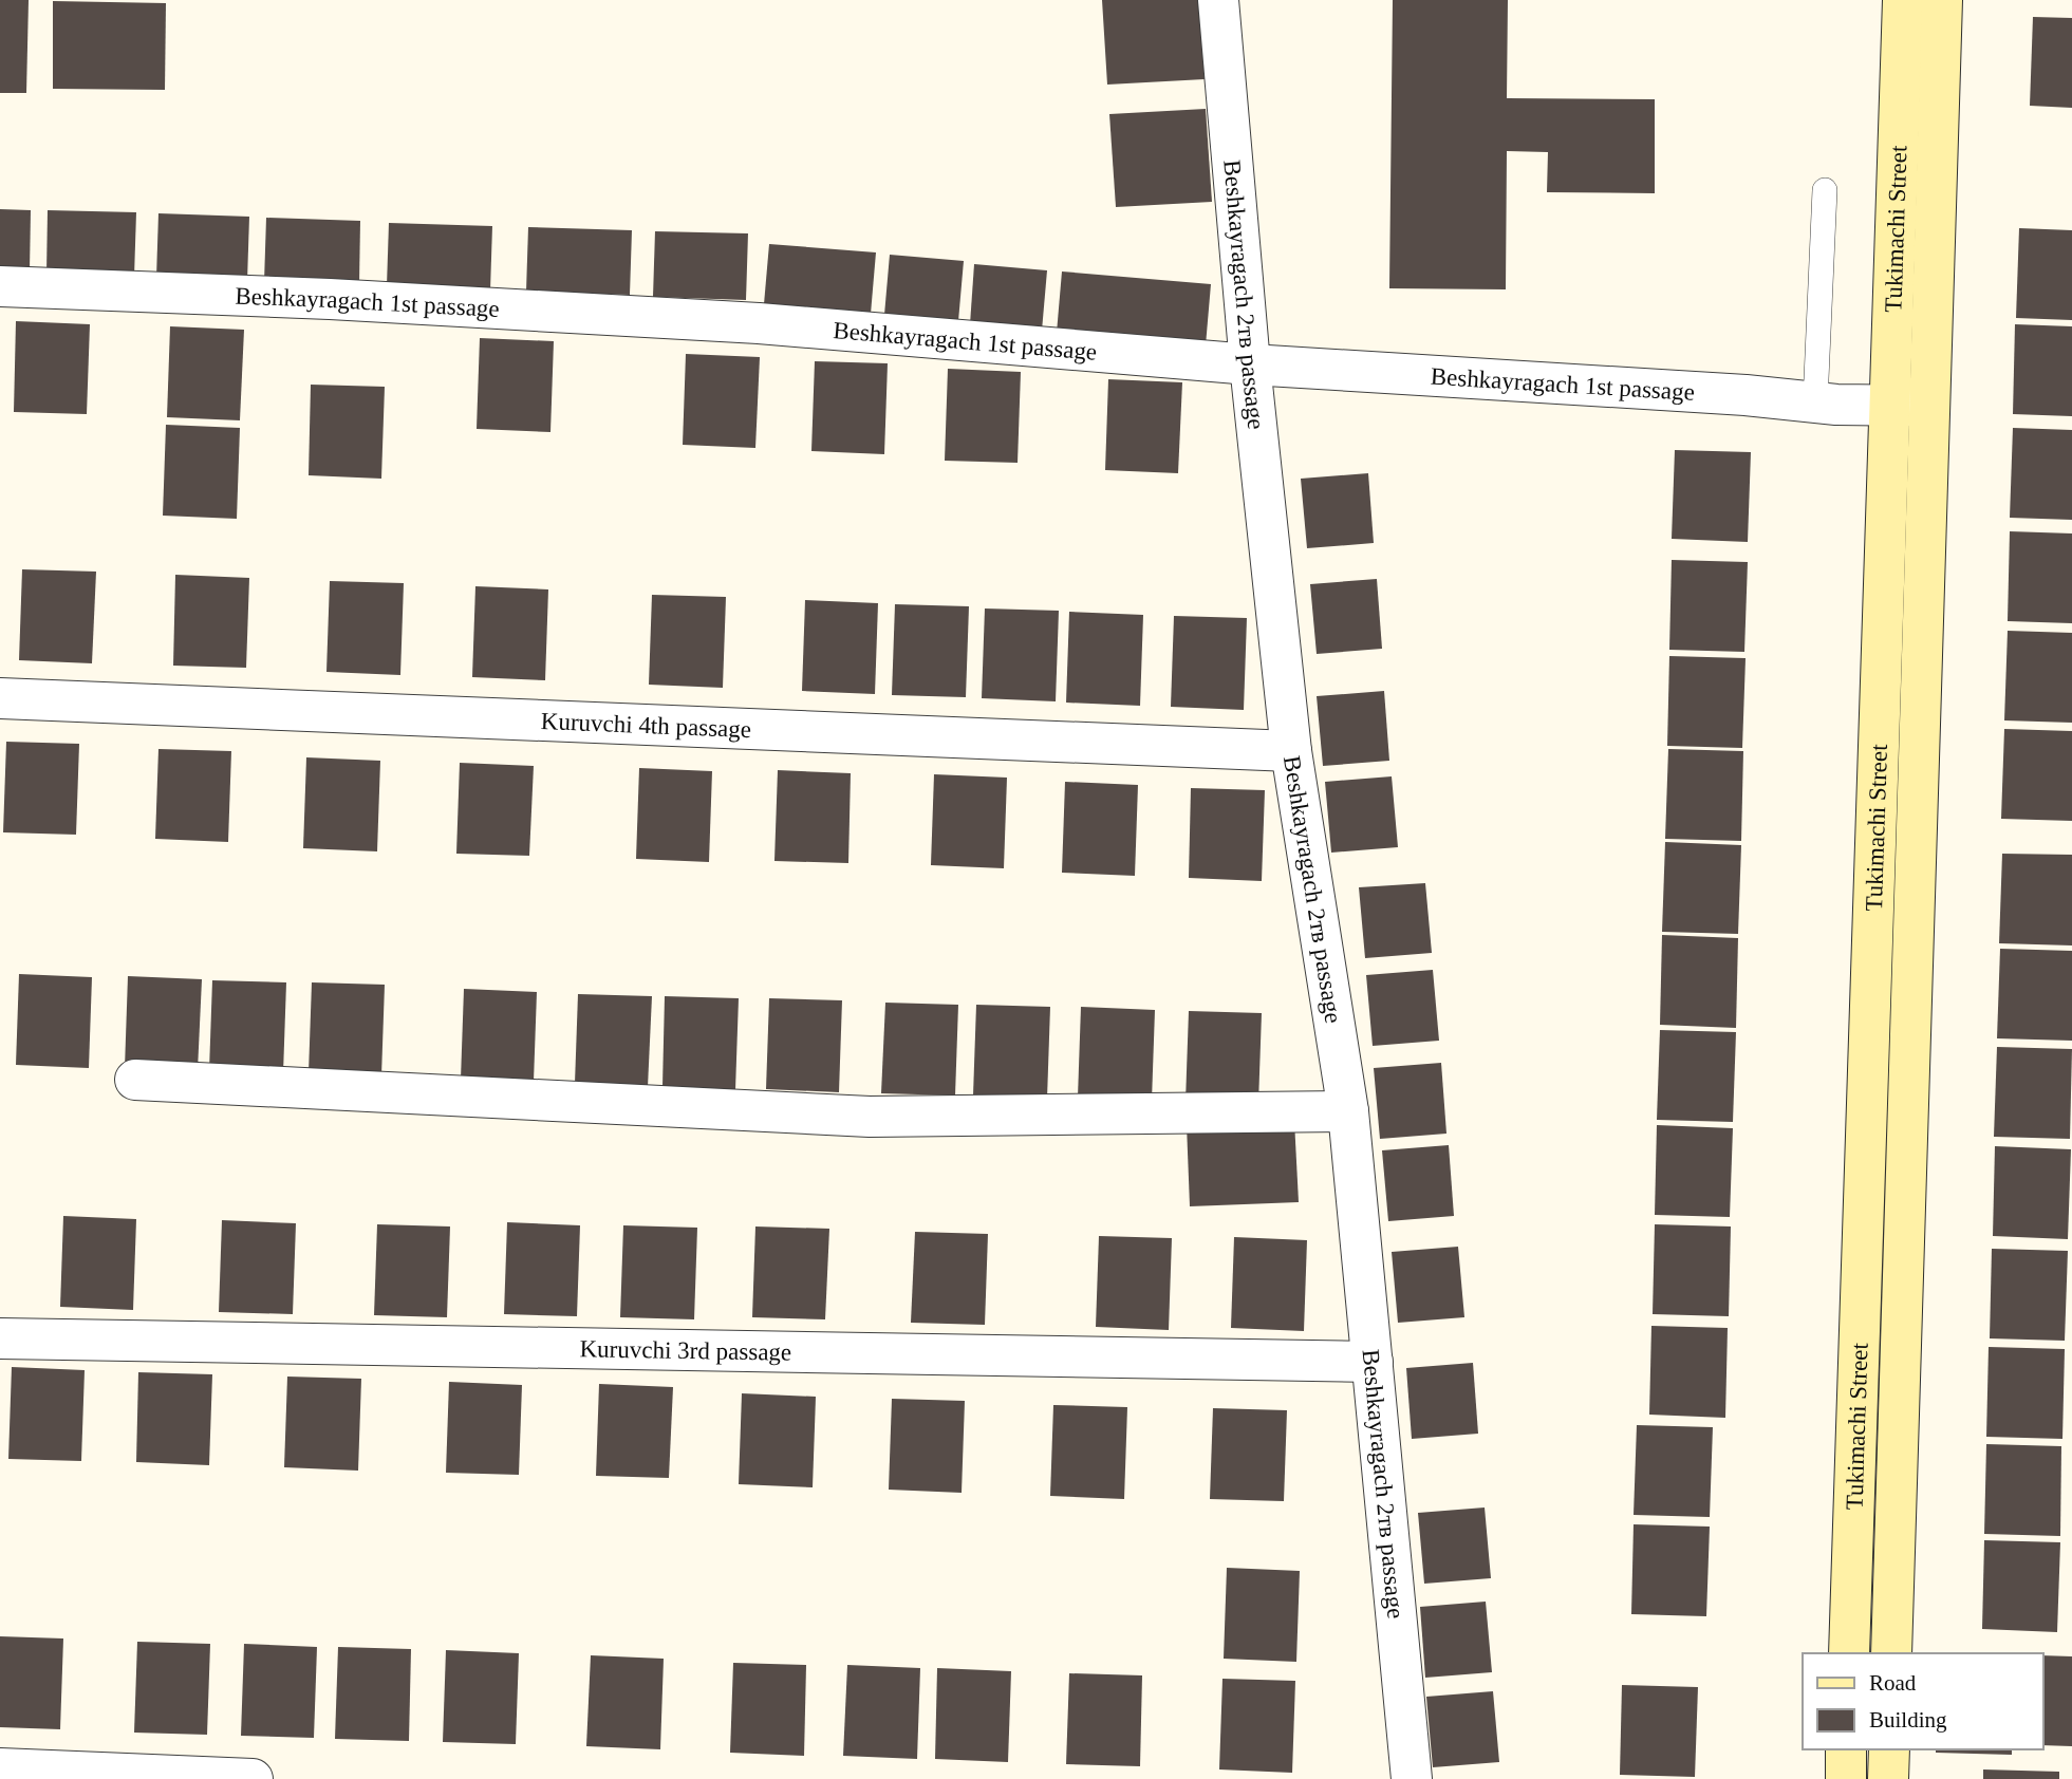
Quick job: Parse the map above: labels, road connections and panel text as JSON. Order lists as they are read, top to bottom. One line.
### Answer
{"streets":{"main road":["Tukimachi Street"],"street":["Beshkayragach 2тв passage","Beshkayragach 1st passage","Kuruvchi 4th passage","Kuruvchi 3rd passage"]},"crossings":[["Tukimachi Street","Beshkayragach 1st passage"],["Beshkayragach 2тв passage","Beshkayragach 1st passage"],["Beshkayragach 2тв passage","Kuruvchi 4th passage"],["Beshkayragach 2тв passage","Kuruvchi 3rd passage"]],"legend":["Road","Building"]}
